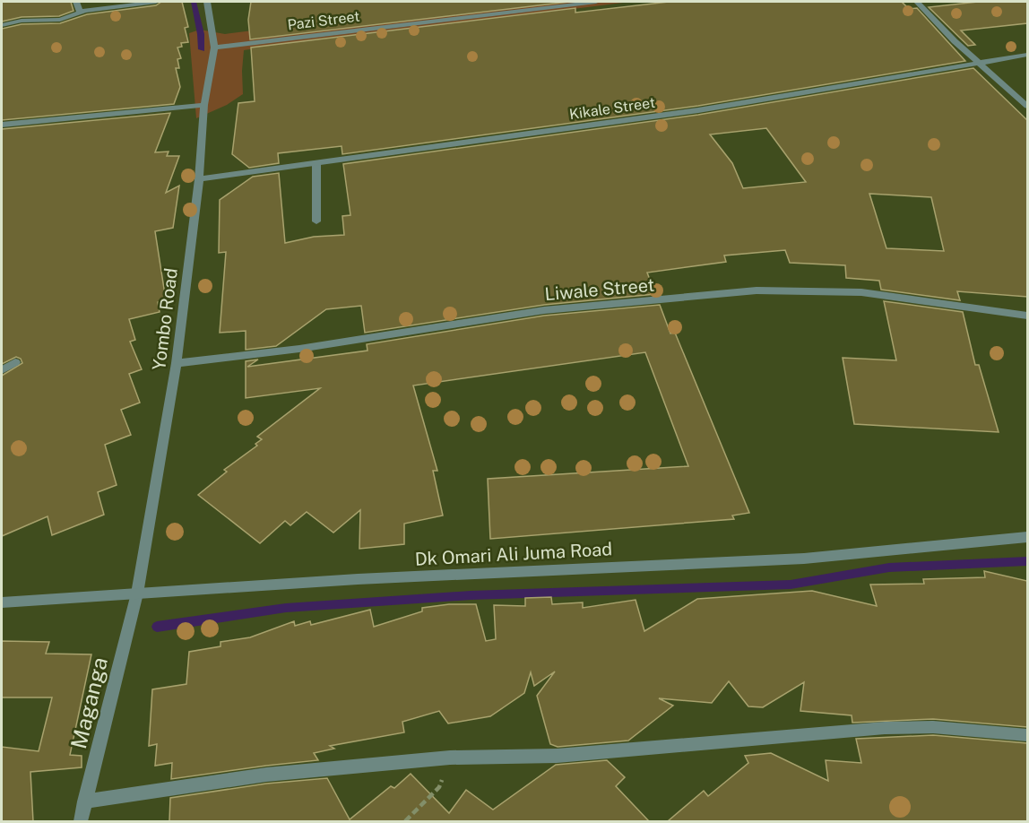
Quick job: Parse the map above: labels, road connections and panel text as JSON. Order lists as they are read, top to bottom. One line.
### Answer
{"streets":{"street":["Pazi Street","Kikale Street","Liwale Street","Yombo Road","Dk Omari Ali Juma Road","Maganga"]},"crossings":[["Pazi Street","Yombo Road"],["Kikale Street","Yombo Road"],["Liwale Street","Yombo Road"],["Yombo Road","Dk Omari Ali Juma Road"],["Yombo Road","Maganga"],["Dk Omari Ali Juma Road","Maganga"]]}
